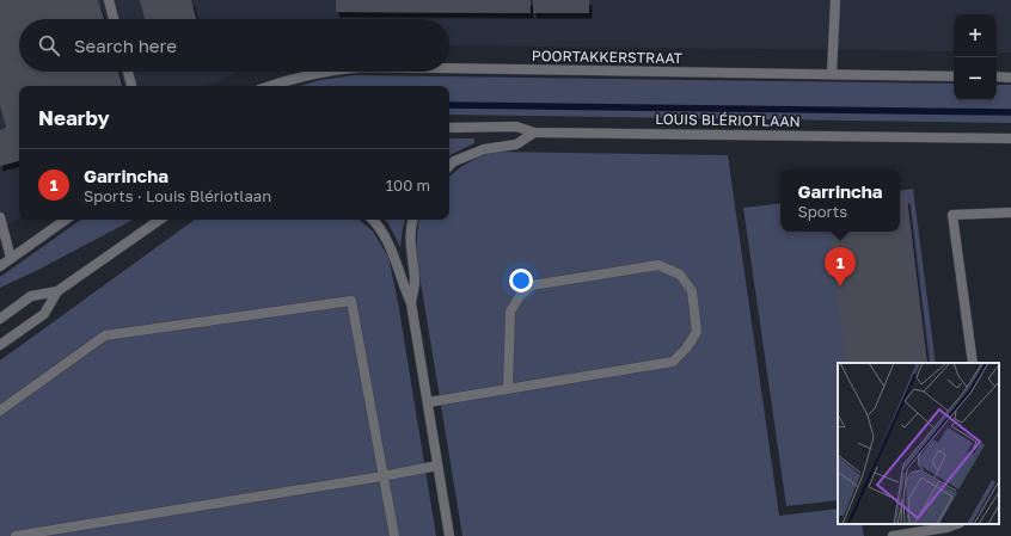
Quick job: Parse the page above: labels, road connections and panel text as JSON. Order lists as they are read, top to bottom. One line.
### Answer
{"streets":{"street":["POORTAKKERSTRAAT","LOUIS BLÉRIOTLAAN"]},"page":{"map_buttons":["+","−"],"search":"Search here","heading":"Nearby","list":[{"mark":"1","name":"Garrincha","note":"Sports · Louis Blériotlaan","value":"100 m"}],"popup":["Garrincha","Sports"],"pins":"1"}}
